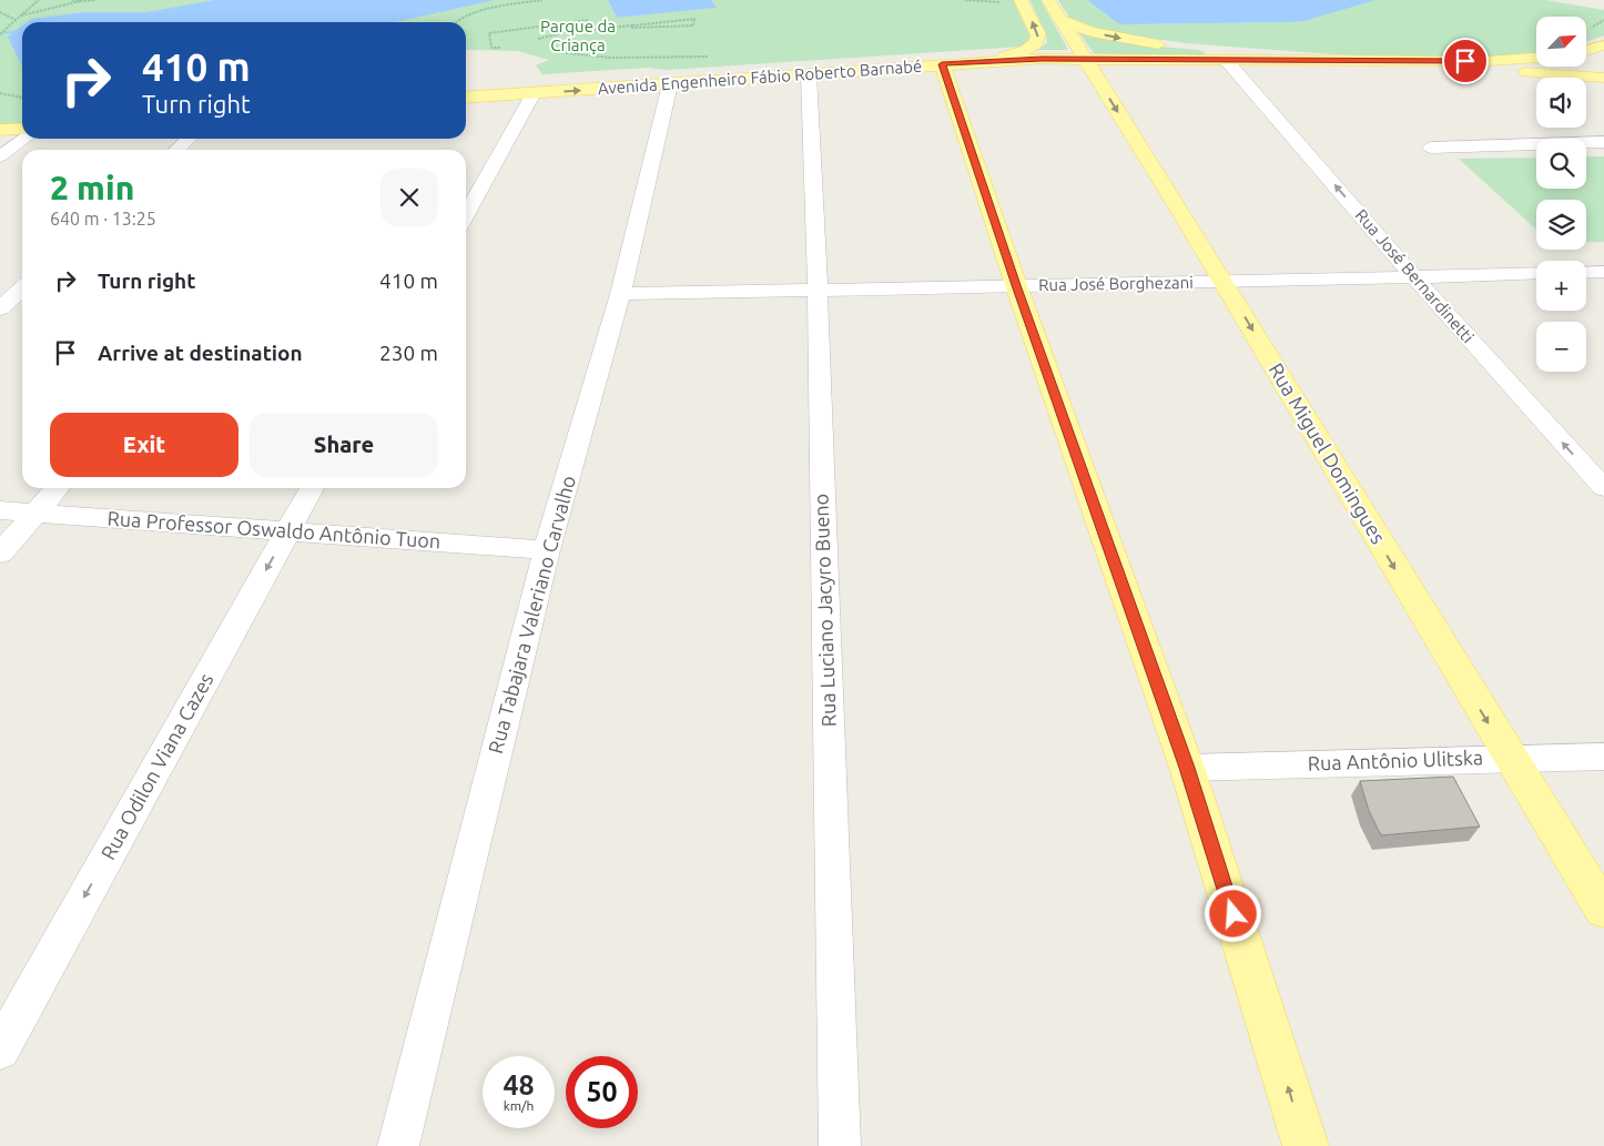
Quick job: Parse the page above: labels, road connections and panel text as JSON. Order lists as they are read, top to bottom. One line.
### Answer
{"streets":{"main road":["Avenida Engenheiro Fábio Roberto Barnabé","Rua Miguel Domingues"],"street":["Rua José Bernardinetti","Rua José Borghezani","Rua Professor Oswaldo Antônio Tuon","Rua Luciano Jacyro Bueno","Rua Tabajara Valeriano Carvalho","Rua Antônio Ulitska","Rua Odilon Viana Cazes"]},"crossings":[["Avenida Engenheiro Fábio Roberto Barnabé","Rua José Bernardinetti"],["Avenida Engenheiro Fábio Roberto Barnabé","Rua Miguel Domingues"],["Avenida Engenheiro Fábio Roberto Barnabé","Rua Luciano Jacyro Bueno"],["Avenida Engenheiro Fábio Roberto Barnabé","Rua Tabajara Valeriano Carvalho"],["Rua José Bernardinetti","Rua José Borghezani"],["Rua José Borghezani","Rua Miguel Domingues"],["Rua José Borghezani","Rua Luciano Jacyro Bueno"],["Rua José Borghezani","Rua Tabajara Valeriano Carvalho"],["Rua Miguel Domingues","Rua Antônio Ulitska"],["Rua Professor Oswaldo Antônio Tuon","Rua Tabajara Valeriano Carvalho"],["Rua Professor Oswaldo Antônio Tuon","Rua Odilon Viana Cazes"]],"one_way":["Rua José Bernardinetti","Rua Odilon Viana Cazes"],"parks":["Parque da Criança"],"north":"top right","page":{"map_buttons":["+","−"],"turn":["410 m","Turn right"],"heading":["2 min","640 m · 13:25"],"list":[{"name":"Turn right","value":"410 m"},{"name":"Arrive at destination","value":"230 m"}],"buttons":["Exit","Share"],"speed":"48 km/h","limit":"50"}}
